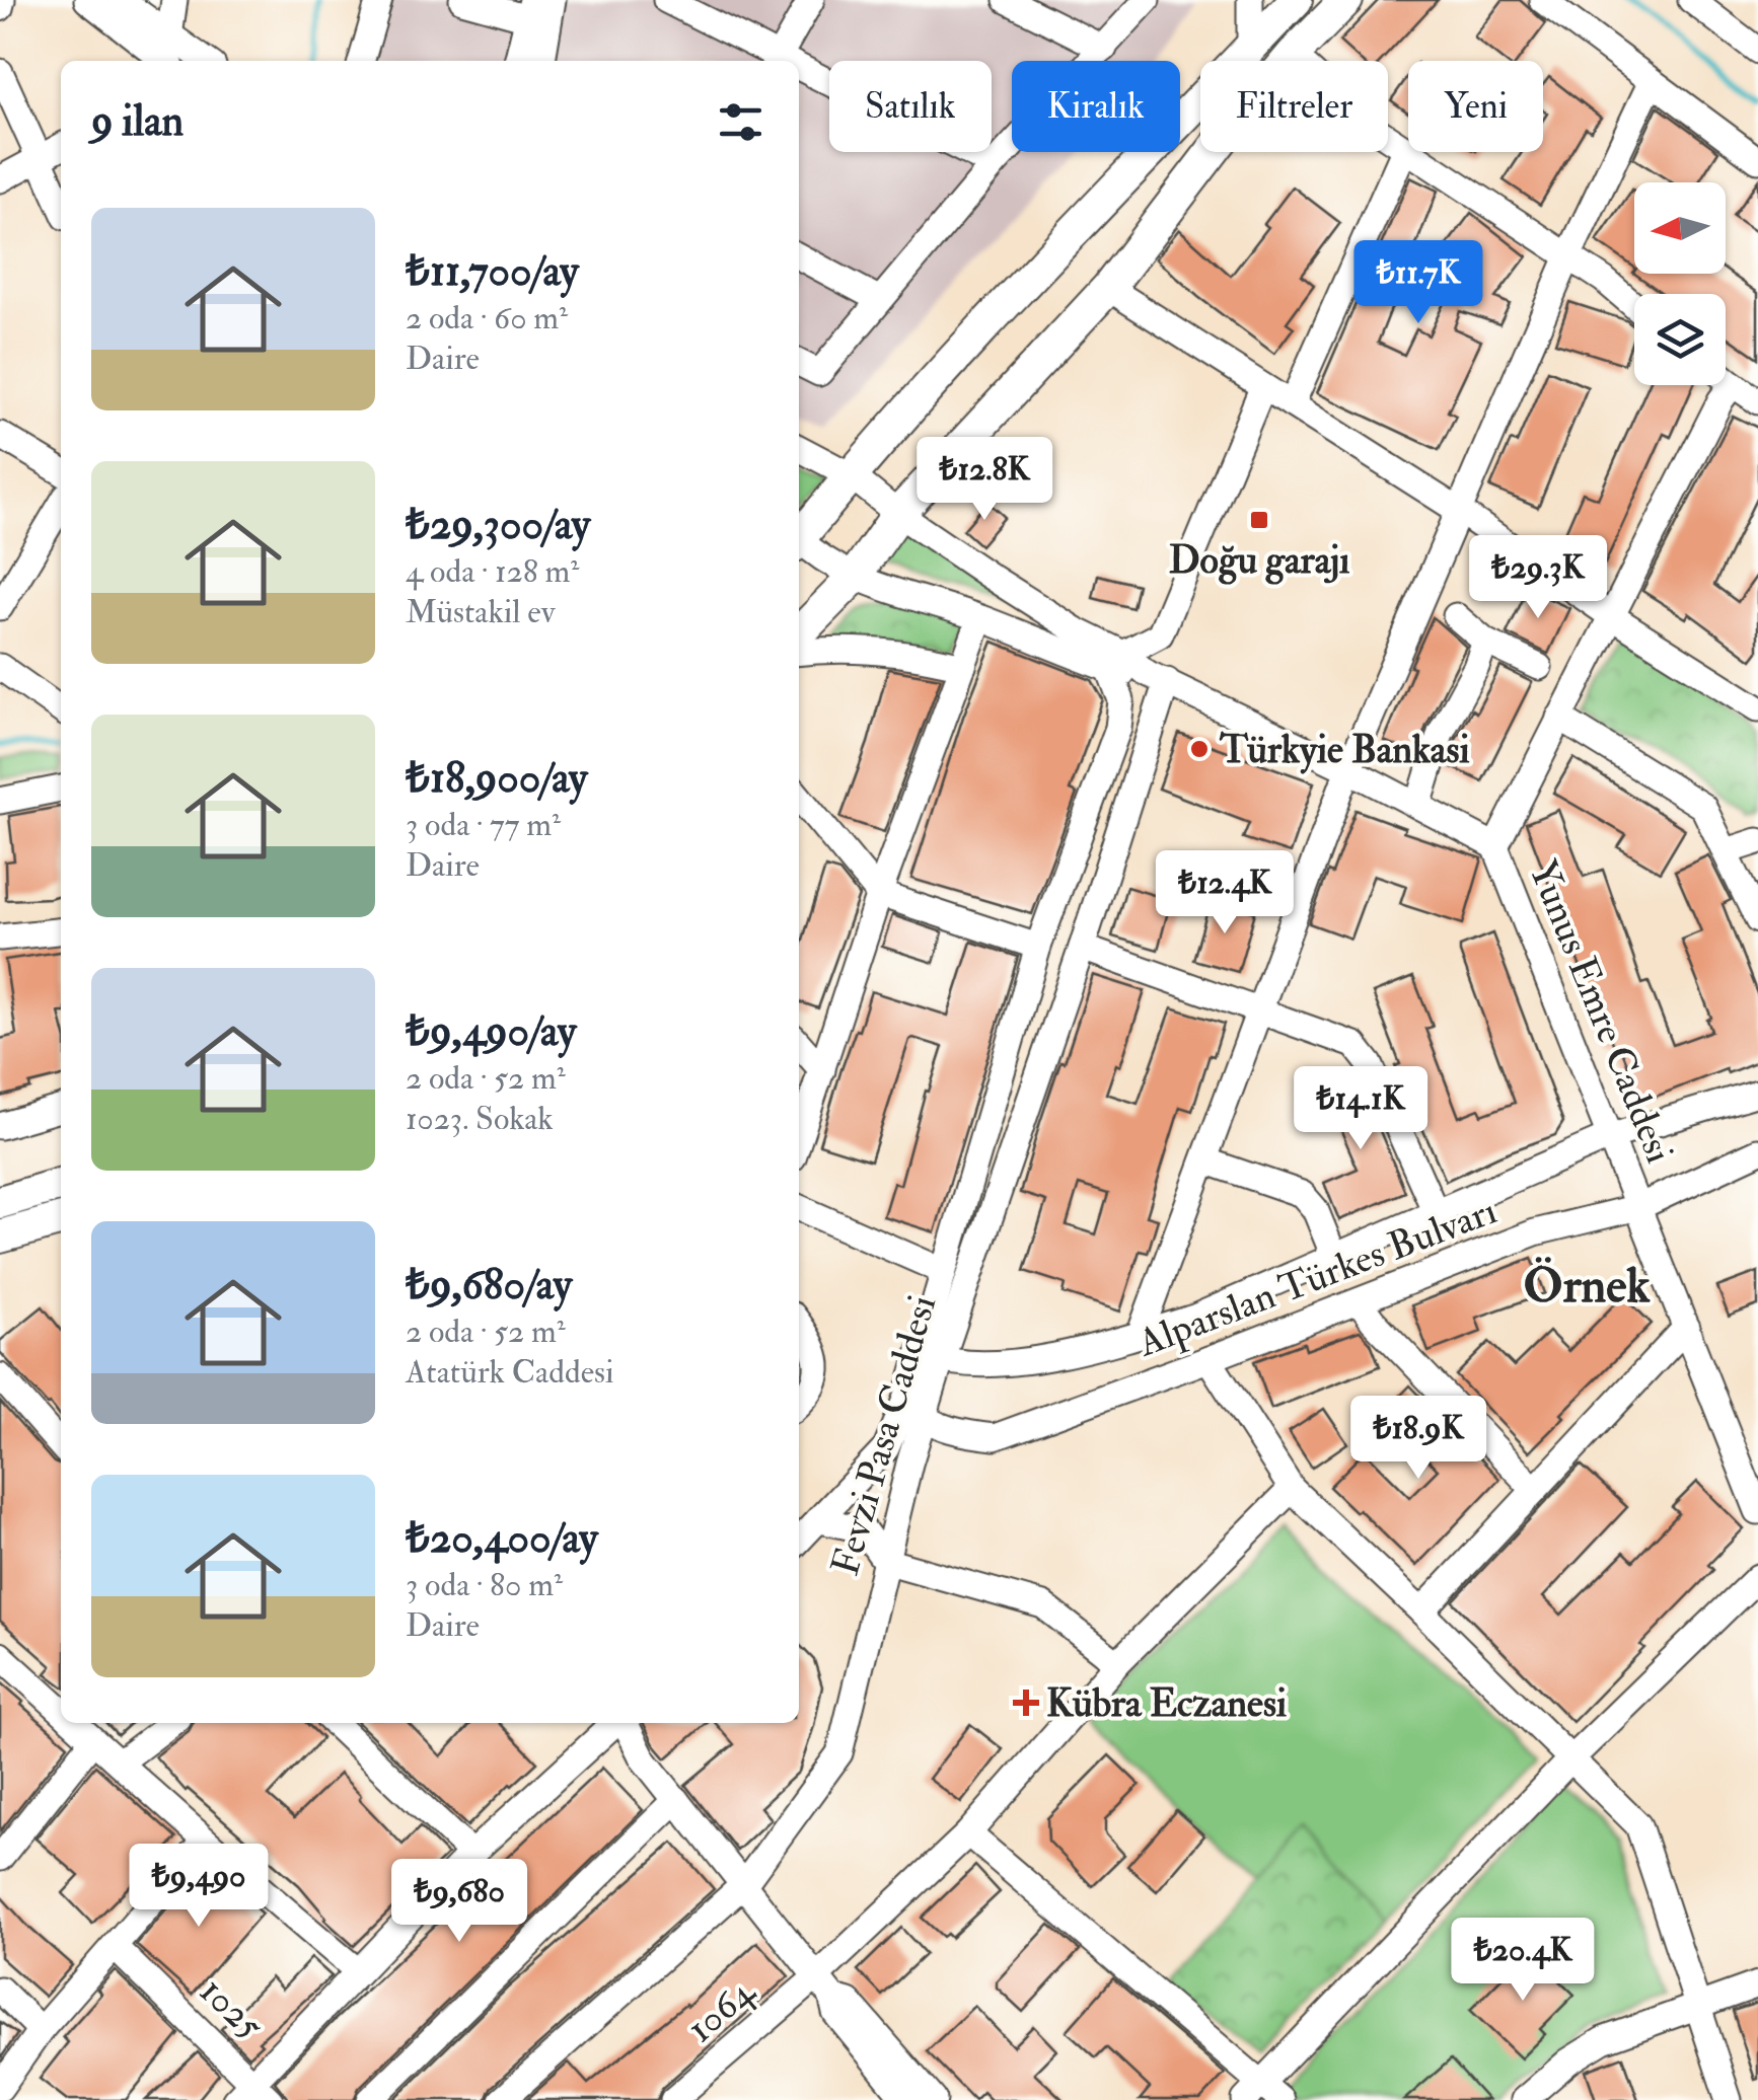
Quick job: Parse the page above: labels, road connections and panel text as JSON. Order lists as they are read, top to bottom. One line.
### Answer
{"streets":{"street":["Yunus Emre Caddesi","Alparslan Türkes Bulvarı","Fevzi Pasa Caddesi","1025","1064"]},"crossings":[["Yunus Emre Caddesi","Alparslan Türkes Bulvarı"],["Yunus Emre Caddesi","Fevzi Pasa Caddesi"],["Alparslan Türkes Bulvarı","Fevzi Pasa Caddesi"]],"districts":["Örnek"],"places":{"transit":["Doğu garajı"],"other":["Türkyie Bankasi"],"health":["Kübra Eczanesi"]},"north":"left","page":{"chip":["Satılık","Kiralık","Filtreler","Yeni"],"heading":"9 ilan","list":[{"name":"₺11,700/ay","note":"2 oda · 60 m² · Daire"},{"name":"₺29,300/ay","note":"4 oda · 128 m² · Müstakil ev"},{"name":"₺18,900/ay","note":"3 oda · 77 m² · Daire"},{"name":"₺9,490/ay","note":"2 oda · 52 m² · 1023. Sokak"},{"name":"₺9,680/ay","note":"2 oda · 52 m² · Atatürk Caddesi"},{"name":"₺20,400/ay","note":"3 oda · 80 m² · Daire"}],"price":["₺11.7K","₺12.8K","₺29.3K","₺12.4K","₺14.1K","₺18.9K","₺9,490","₺9,680","₺20.4K"]}}
